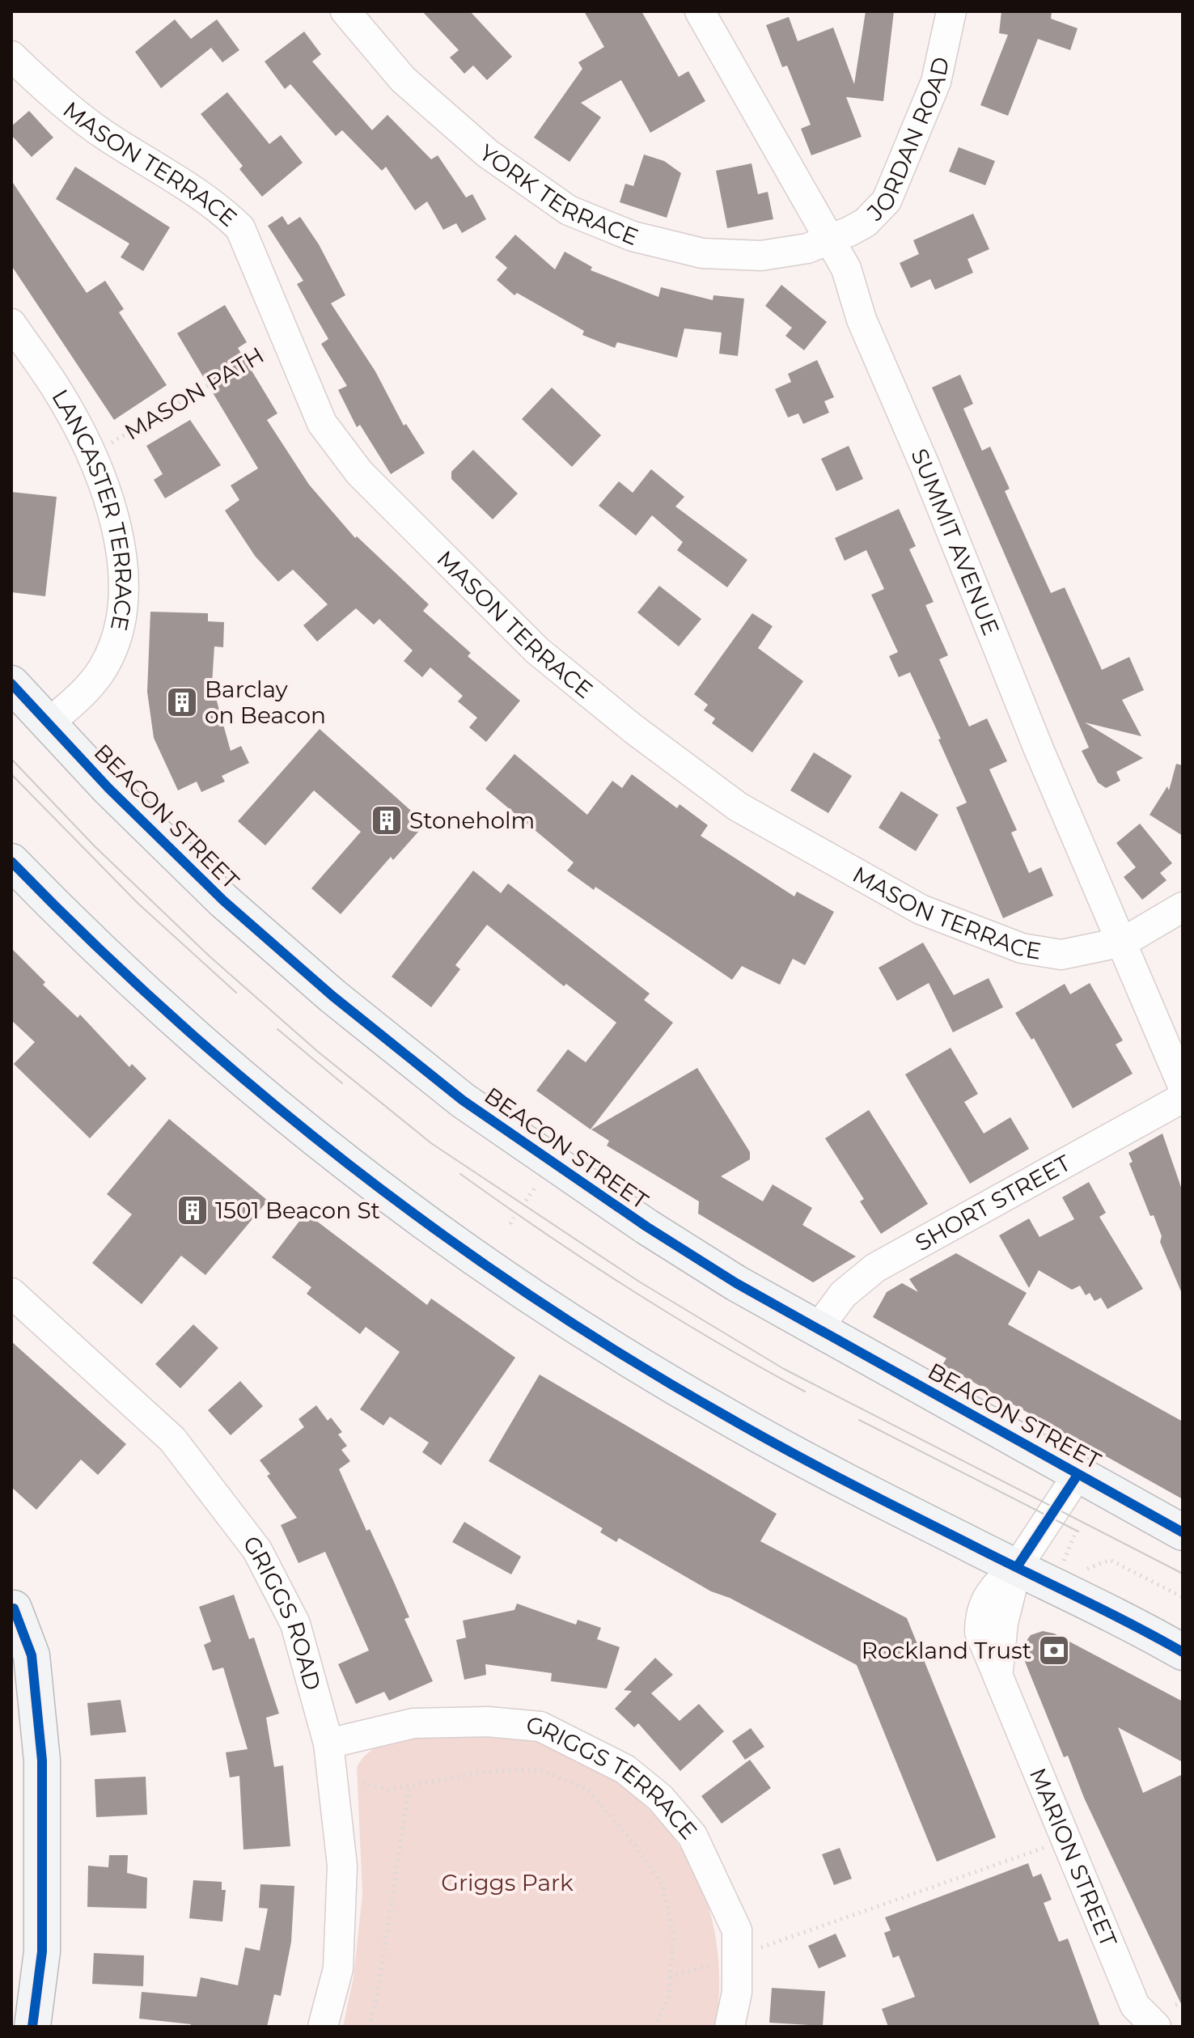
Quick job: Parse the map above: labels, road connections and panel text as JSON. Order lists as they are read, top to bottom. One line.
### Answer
{"streets":{"main road":["BEACON STREET"],"street":["JORDAN ROAD","MASON TERRACE","YORK TERRACE","LANCASTER TERRACE","SUMMIT AVENUE","SHORT STREET","GRIGGS ROAD","GRIGGS TERRACE","MARION STREET"],"path":["MASON PATH"]},"crossings":[["JORDAN ROAD","YORK TERRACE"],["JORDAN ROAD","SUMMIT AVENUE"],["MASON TERRACE","MASON PATH"],["MASON TERRACE","SUMMIT AVENUE"],["YORK TERRACE","SUMMIT AVENUE"],["LANCASTER TERRACE","BEACON STREET"],["BEACON STREET","SHORT STREET"],["BEACON STREET","MARION STREET"],["GRIGGS ROAD","GRIGGS TERRACE"]],"parks":["Griggs Park"],"places":{"building":["Barclay on Beacon","Stoneholm","1501 Beacon St"],"bank":["Rockland Trust"]}}
